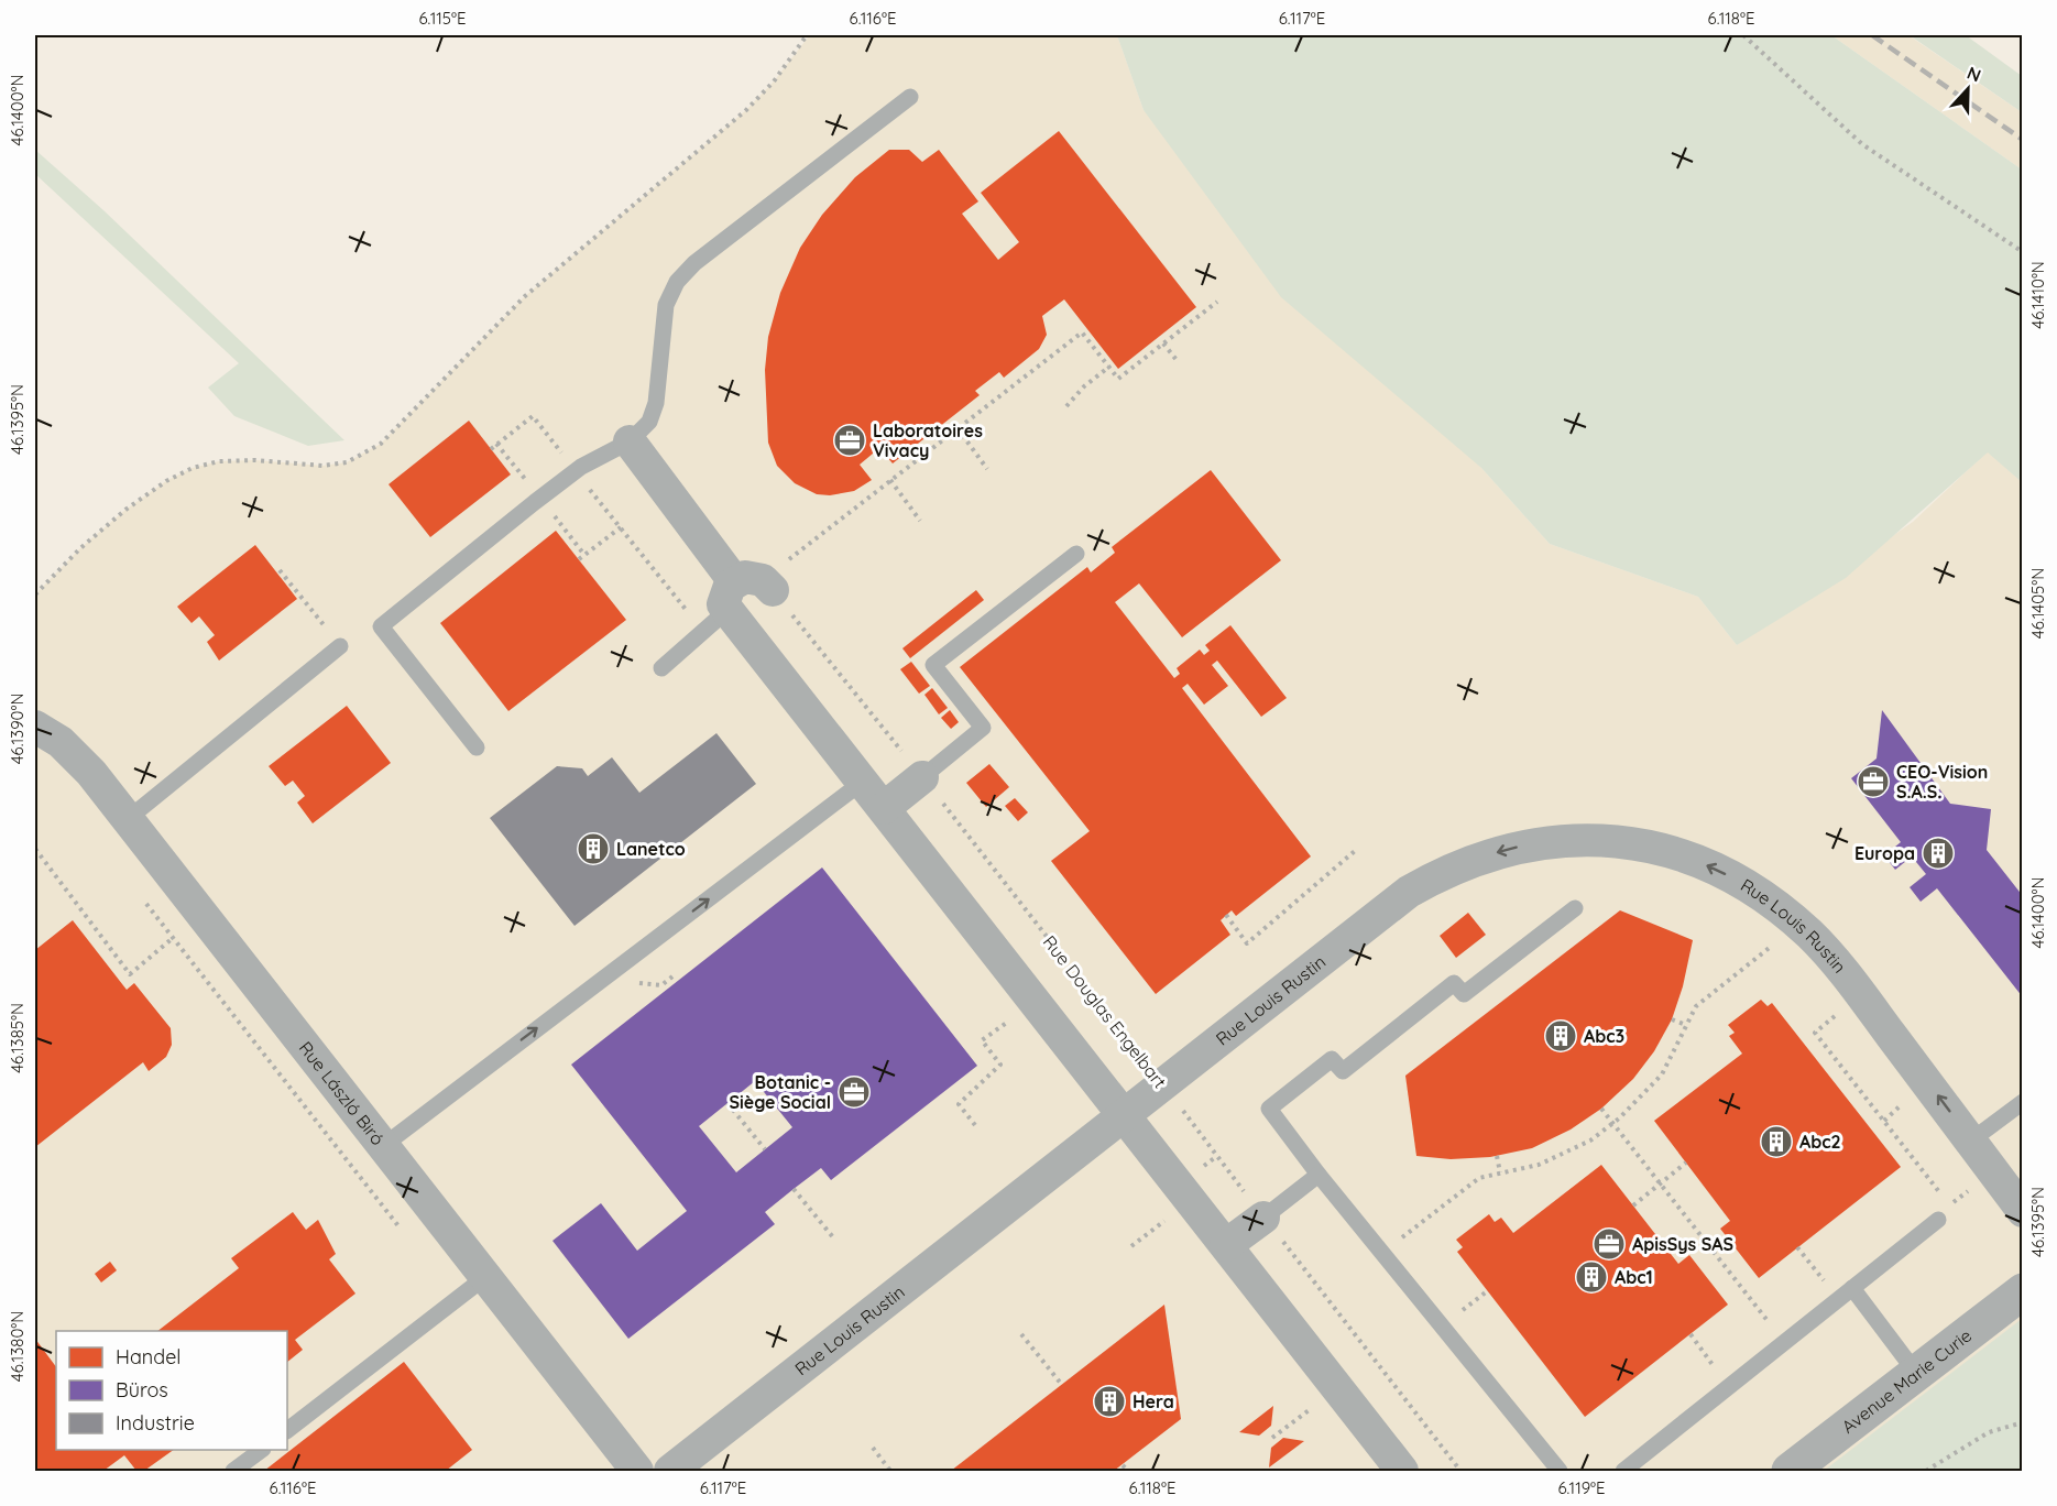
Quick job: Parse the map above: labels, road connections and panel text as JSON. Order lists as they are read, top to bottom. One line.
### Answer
{"streets":{"street":["Rue Louis Rustin","Rue László Biró","Avenue Marie Curie"],"path":["Rue Douglas Engelbart"]},"crossings":[["Rue Louis Rustin","Rue Douglas Engelbart"]],"one_way":["Rue Louis Rustin"],"places":{"office":["Laboratoires Vivacy","CEO-Vision S.A.S.","Botanic - Siège Social","ApisSys SAS"],"building":["Lanetco","Europa","Abc3","Abc2","Abc1","Hera"]},"legend":["Handel","Büros","Industrie"],"north":"top","coordinates":["6.115°E","6.116°E","6.117°E","6.118°E","46.1400°N","46.1410°N","46.1395°N","46.1405°N","46.1390°N","46.1385°N","46.1380°N","6.119°E"]}
